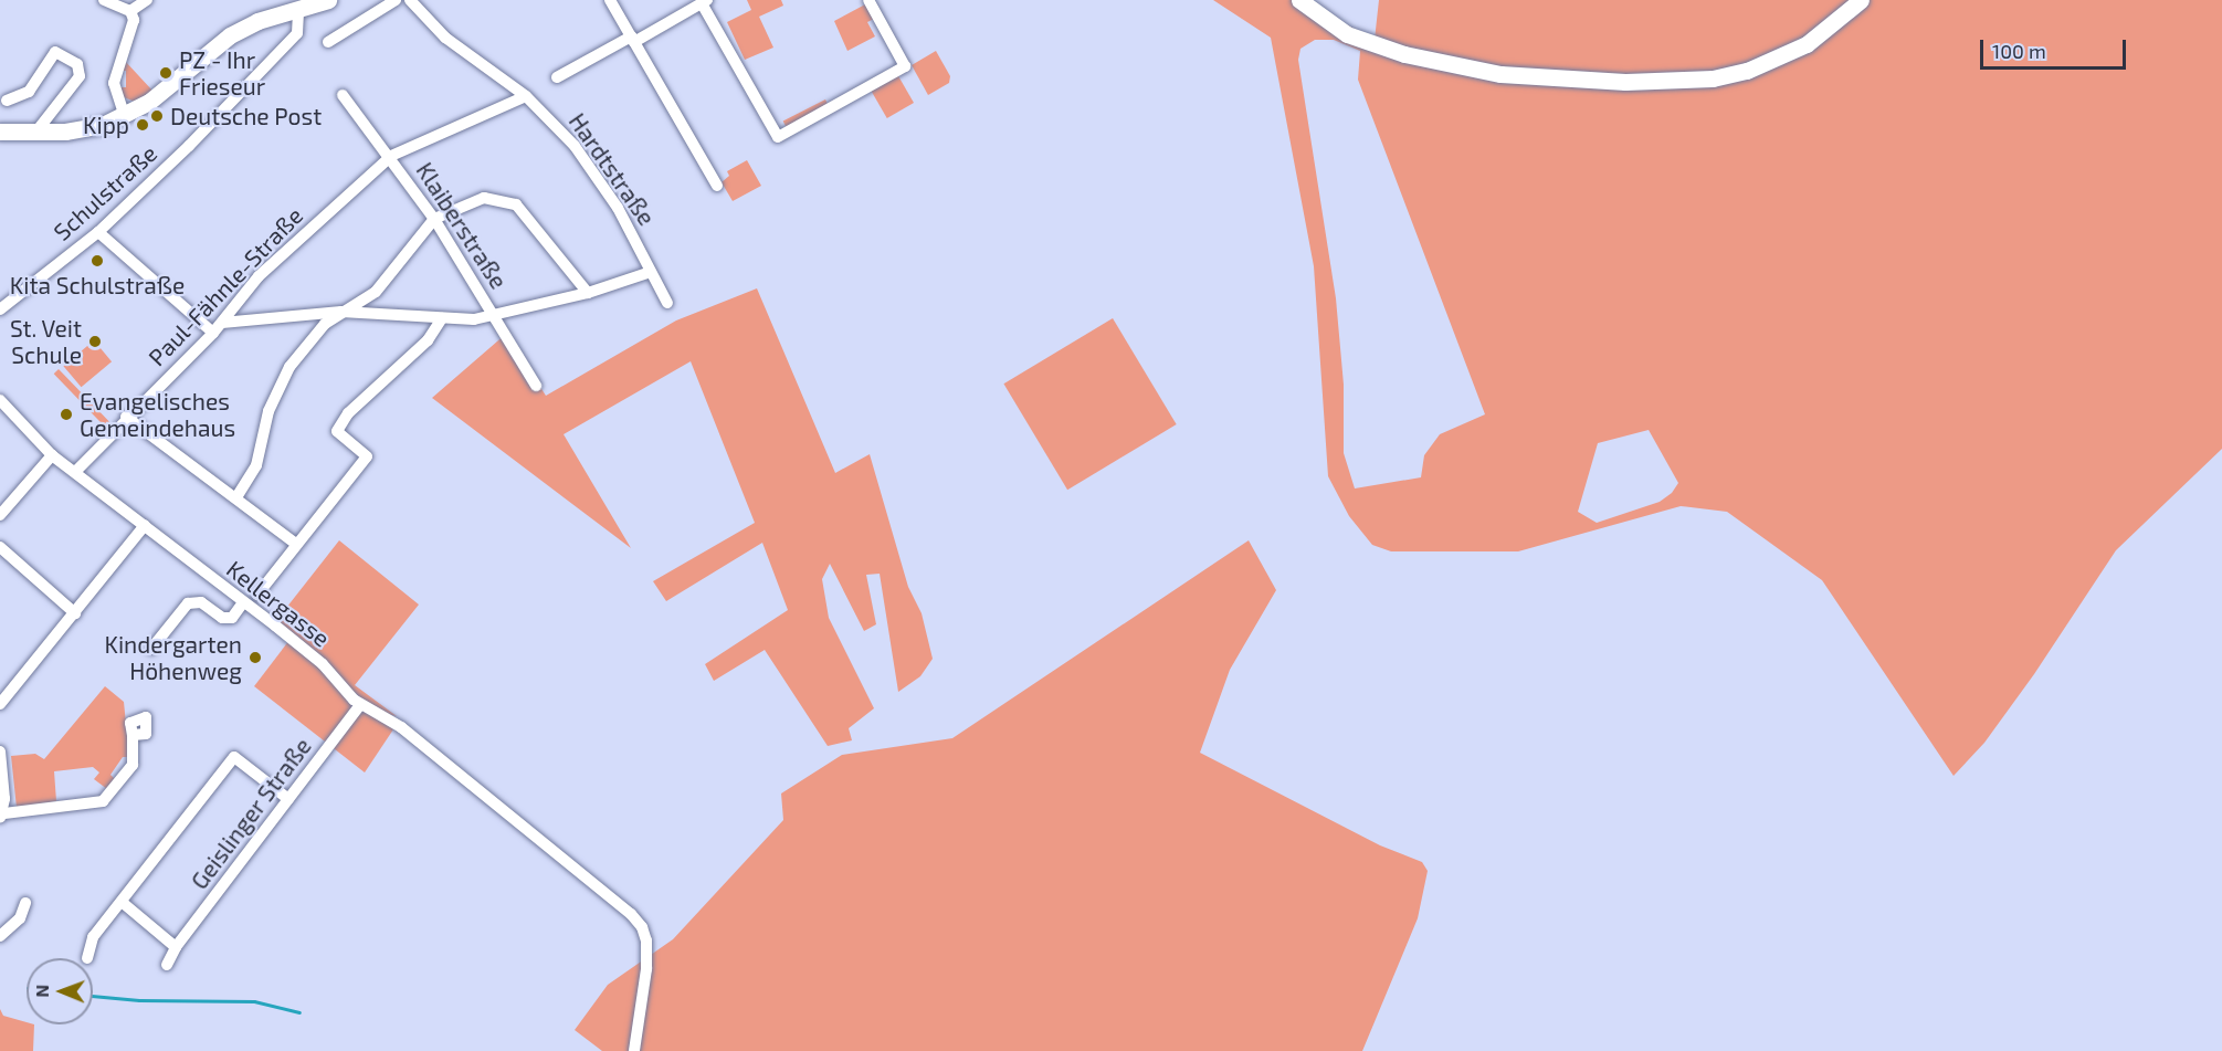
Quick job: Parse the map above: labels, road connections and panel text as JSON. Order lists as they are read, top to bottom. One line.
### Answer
{"streets":{"street":["Hardtstraße","Schulstraße","Klaiberstraße","Paul-Fähnle-Straße","Kellergasse","Geislinger Straße"]},"crossings":[["Hardtstraße","Paul-Fähnle-Straße"],["Klaiberstraße","Paul-Fähnle-Straße"],["Paul-Fähnle-Straße","Kellergasse"],["Kellergasse","Geislinger Straße"]],"places":["PZ - Ihr Frieseur","Deutsche Post","Kipp","Kita Schulstraße","St. Veit Schule","Evangelisches Gemeindehaus","Kindergarten Höhenweg"],"scale_bar":"100 m","north":"left"}
